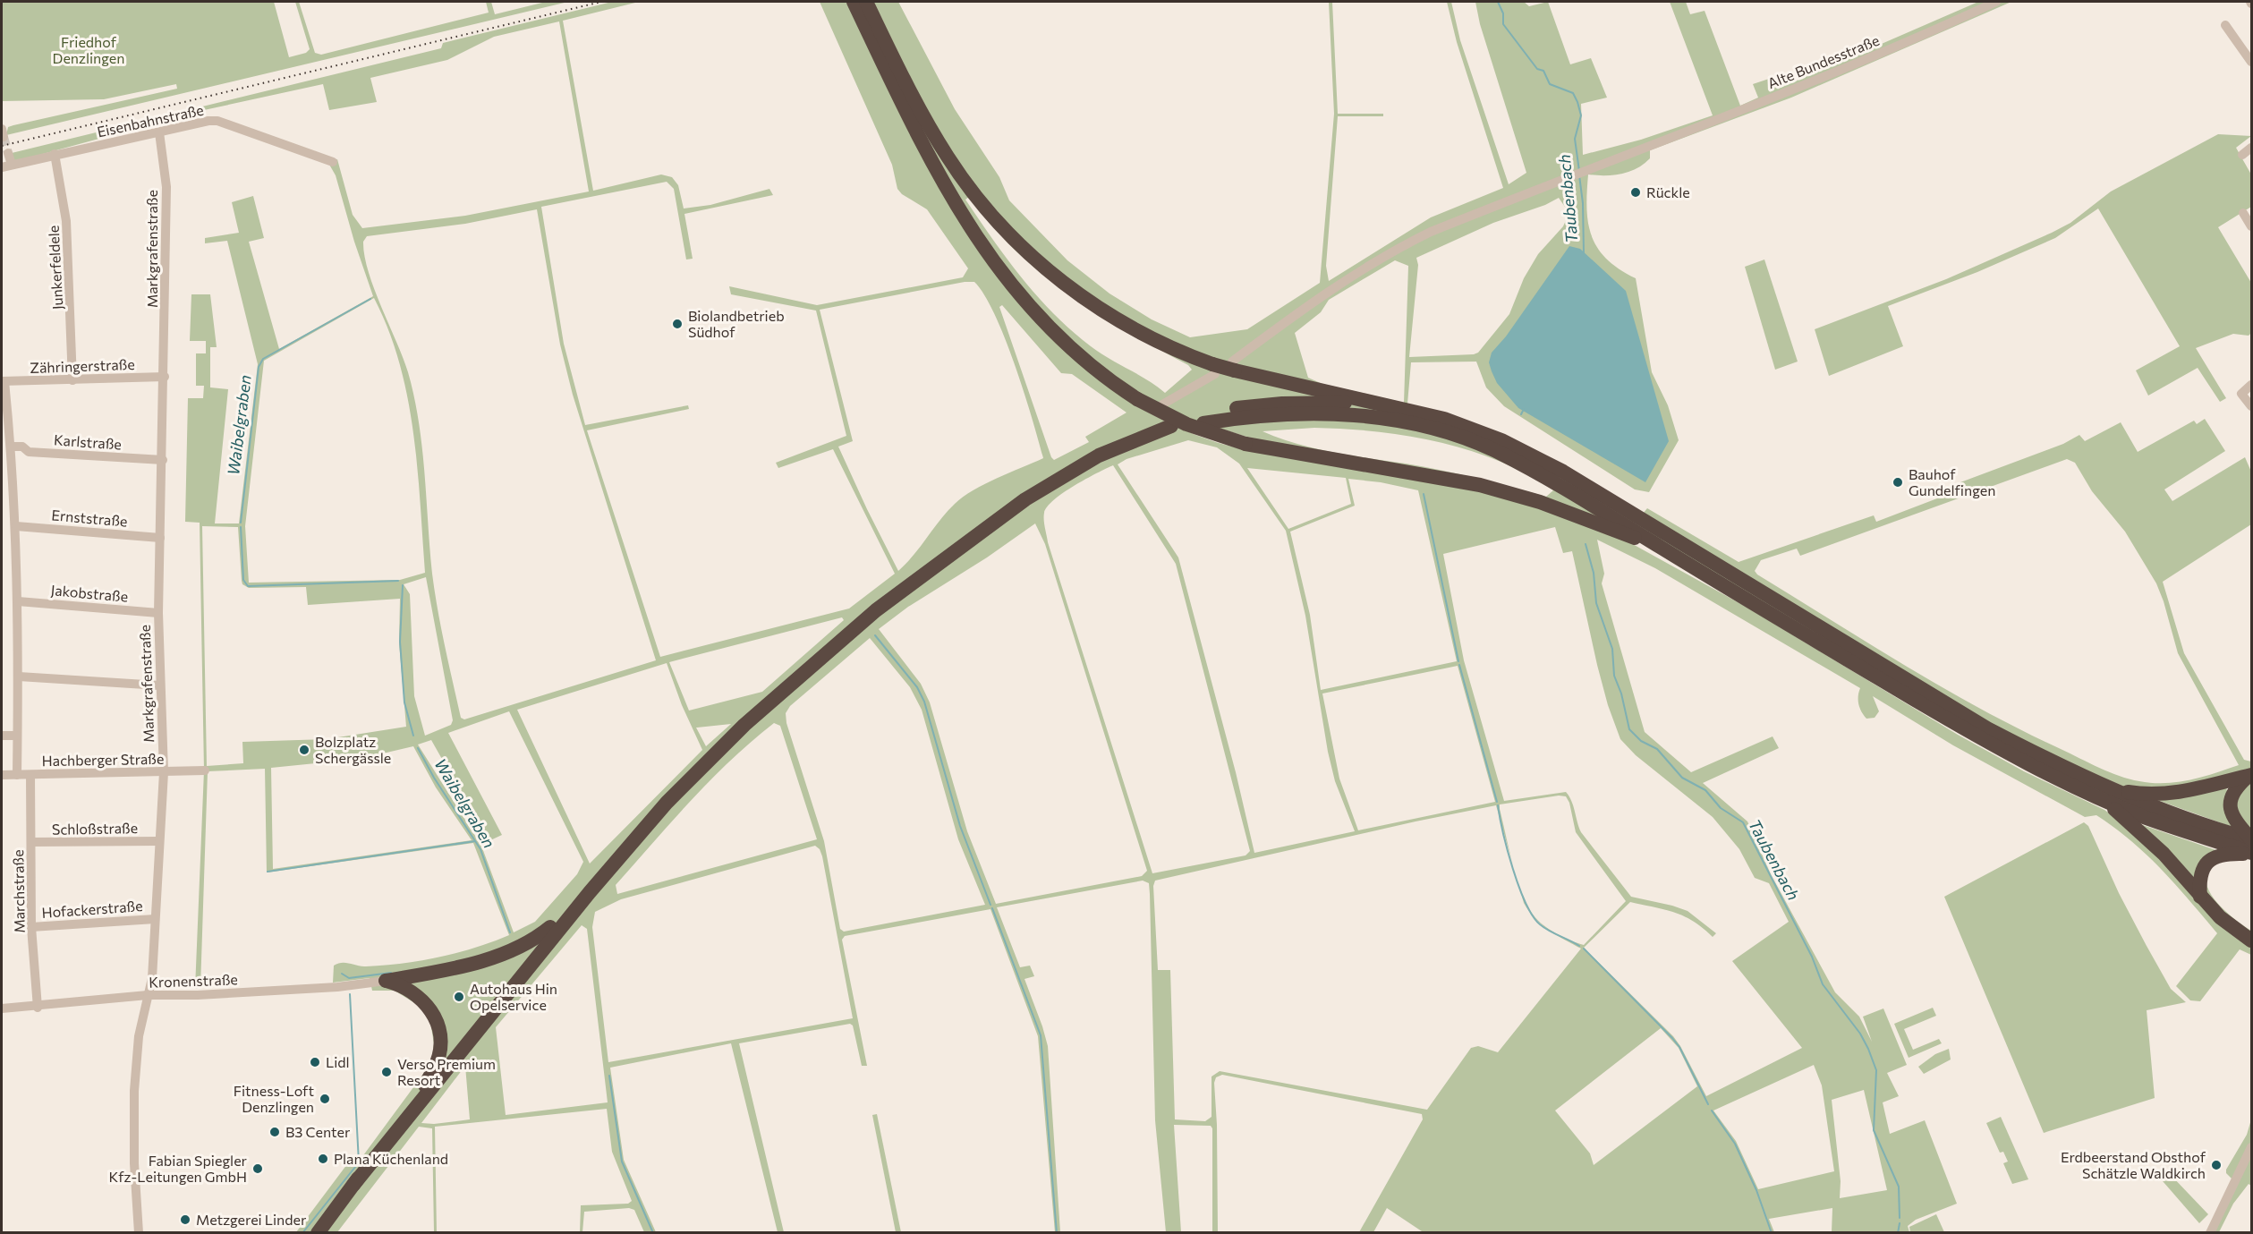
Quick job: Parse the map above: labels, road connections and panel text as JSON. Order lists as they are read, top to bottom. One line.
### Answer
{"streets":{"street":["Alte Bundesstraße","Eisenbahnstraße","Markgrafenstraße","Junkerfeldele","Zähringerstraße","Karlstraße","Ernststraße","Jakobstraße","Hachberger Straße","Schloßstraße","Marchstraße","Hofackerstraße","Kronenstraße"]},"crossings":[["Eisenbahnstraße","Markgrafenstraße"],["Eisenbahnstraße","Junkerfeldele"],["Markgrafenstraße","Zähringerstraße"],["Markgrafenstraße","Karlstraße"],["Markgrafenstraße","Ernststraße"],["Markgrafenstraße","Jakobstraße"],["Markgrafenstraße","Hachberger Straße"],["Markgrafenstraße","Schloßstraße"],["Markgrafenstraße","Hofackerstraße"],["Markgrafenstraße","Kronenstraße"],["Junkerfeldele","Zähringerstraße"],["Hachberger Straße","Marchstraße"],["Schloßstraße","Marchstraße"],["Marchstraße","Hofackerstraße"],["Marchstraße","Kronenstraße"]],"water":["Taubenbach","Waibelgraben"],"parks":["Friedhof Denzlingen"],"places":["Rückle","Biolandbetrieb Südhof","Bauhof Gundelfingen","Bolzplatz Schergässle","Autohaus Hin Opelservice","Lidl","Verso Premium Resort","Fitness-Loft Denzlingen","B3 Center","Plana Küchenland","Erdbeerstand Obsthof Schätzle Waldkirch","Fabian Spiegler Kfz-Leitungen GmbH","Metzgerei Linder"]}
